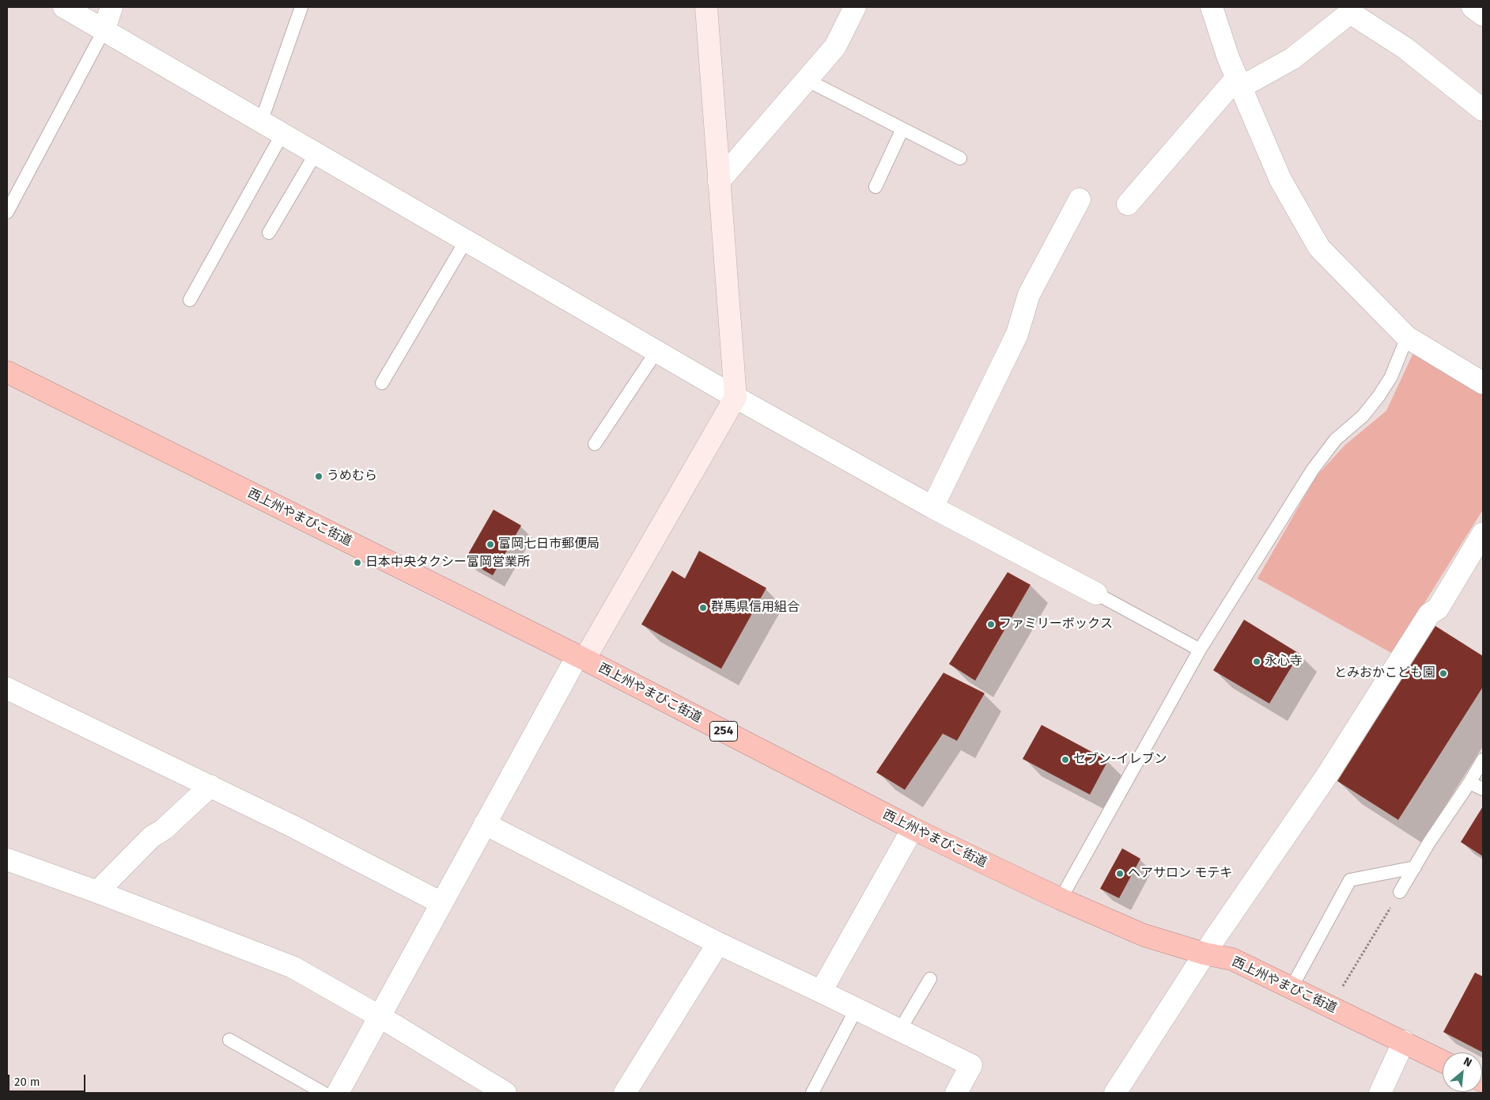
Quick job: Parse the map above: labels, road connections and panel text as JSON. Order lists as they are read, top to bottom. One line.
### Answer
{"streets":{"highway":["西上州やまびこ街道","254"]},"places":["うめむら","富岡七日市郵便局","日本中央タクシー富岡営業所","群馬県信用組合","ファミリーボックス","永心寺","とみおかこども園","セブン-イレブン","ヘアサロン モテキ"],"scale_bar":"20 m","north":"top right"}
